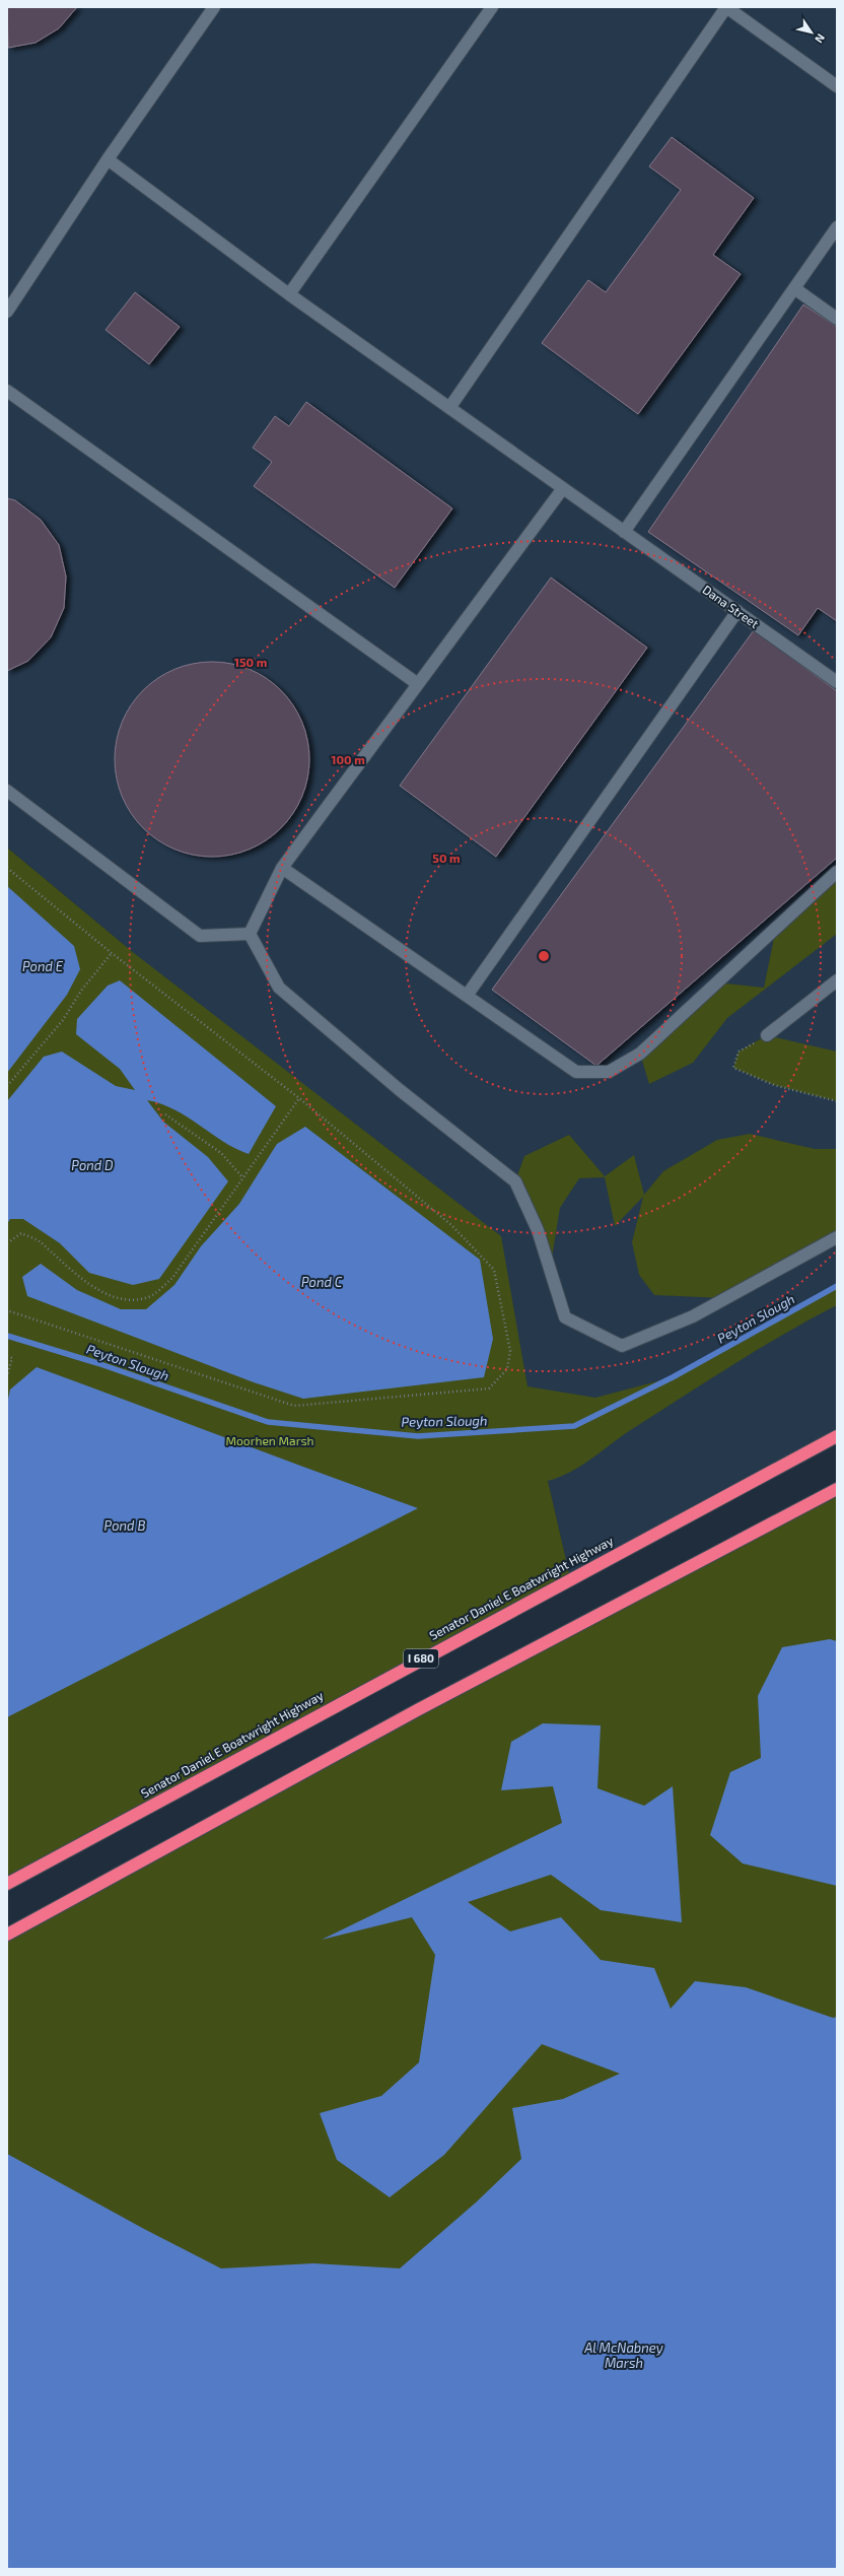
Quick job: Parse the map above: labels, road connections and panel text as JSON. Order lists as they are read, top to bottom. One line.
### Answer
{"streets":{"highway":["Senator Daniel E Boatwright Highway","I 680"],"street":["Dana Street"]},"water":["Pond E","Pond D","Pond C","Peyton Slough","Pond B","Al McNabney Marsh"],"parks":["Moorhen Marsh"],"north":"bottom right","rings":["150 m","100 m","50 m"]}
